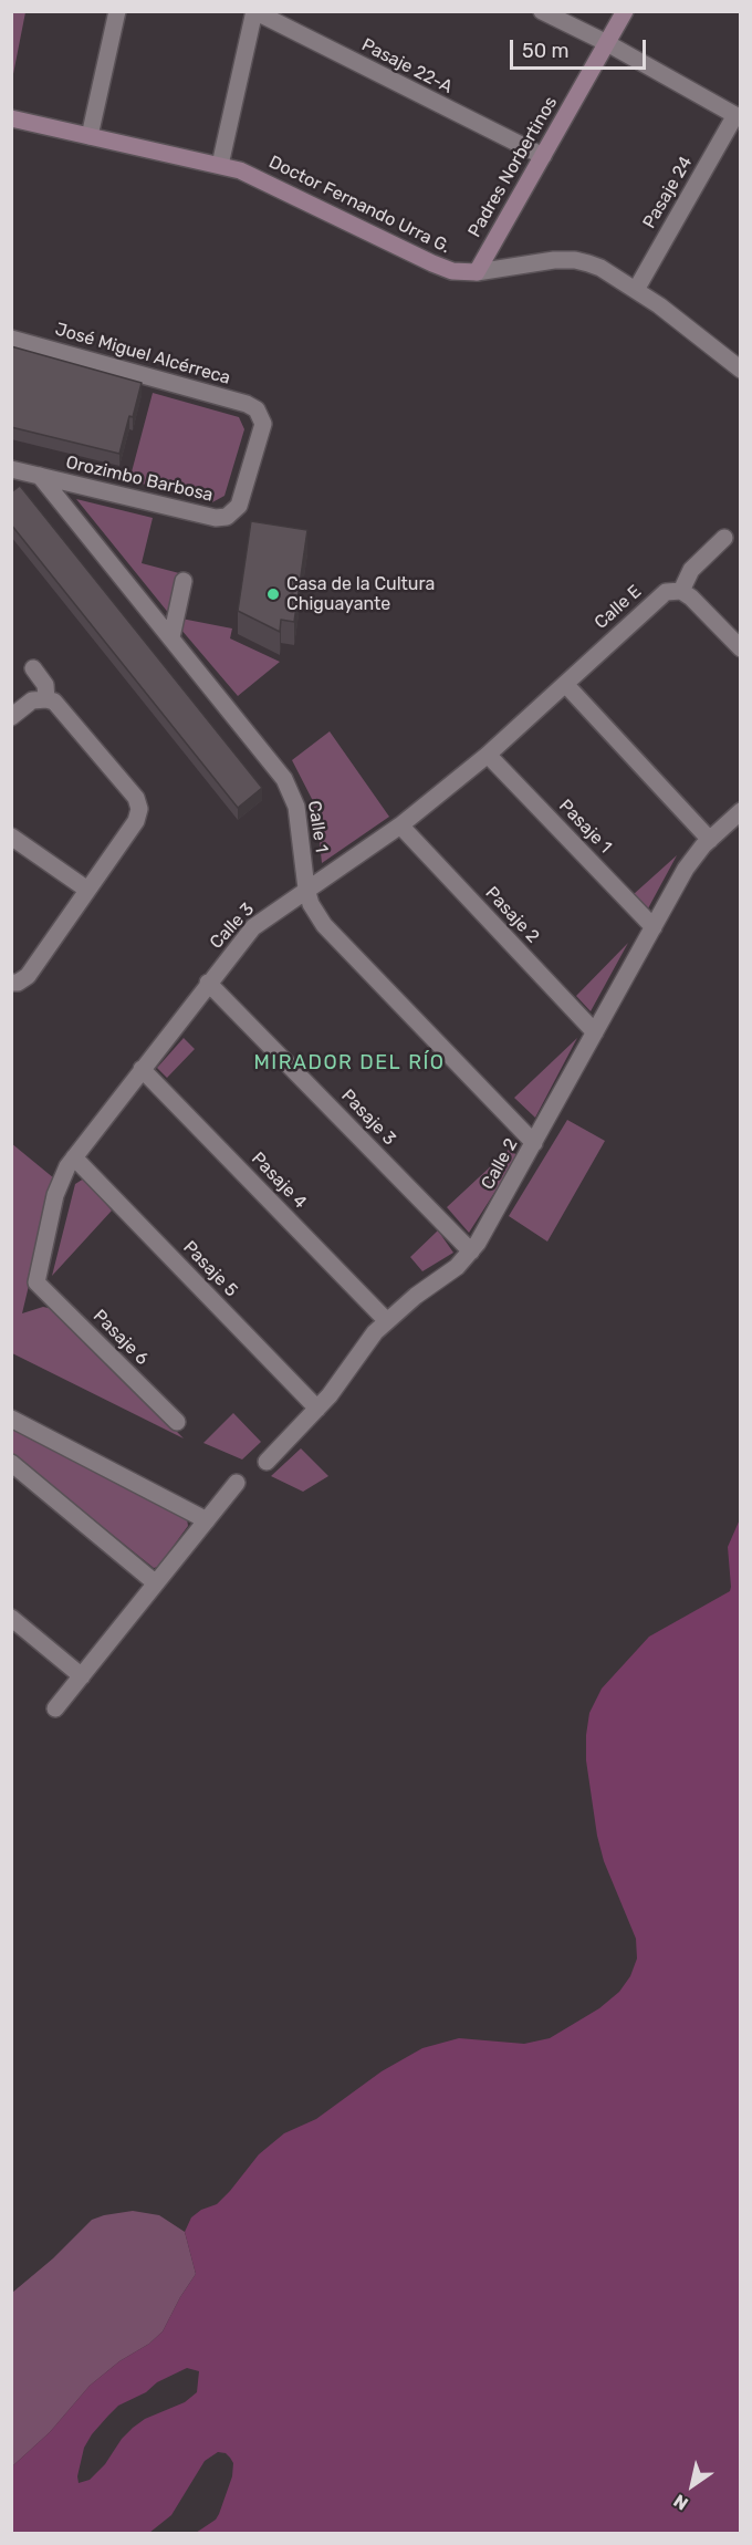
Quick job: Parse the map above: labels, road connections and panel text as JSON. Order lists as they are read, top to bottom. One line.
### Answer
{"streets":{"street":["Pasaje 22-A","Padres Norbertinos","Pasaje 24","Doctor Fernando Urra G.","José Miguel Alcérreca","Orozimbo Barbosa","Calle E","Calle 1","Pasaje 1","Pasaje 2","Calle 3","Pasaje 3","Calle 2","Pasaje 4","Pasaje 5","Pasaje 6"]},"crossings":[["Pasaje 22-A","Padres Norbertinos"],["Padres Norbertinos","Doctor Fernando Urra G."],["Pasaje 24","Doctor Fernando Urra G."],["José Miguel Alcérreca","Orozimbo Barbosa"],["Orozimbo Barbosa","Calle 1"],["Calle E","Calle 3"],["Calle 1","Calle 3"],["Calle 1","Calle 2"],["Pasaje 1","Calle 3"],["Pasaje 1","Calle 2"],["Pasaje 2","Calle 3"],["Pasaje 2","Calle 2"],["Calle 3","Pasaje 3"],["Calle 3","Pasaje 4"],["Calle 3","Pasaje 5"],["Calle 3","Pasaje 6"],["Pasaje 3","Calle 2"],["Calle 2","Pasaje 4"],["Calle 2","Pasaje 5"]],"districts":["MIRADOR DEL RÍO"],"places":["Casa de la Cultura Chiguayante"],"scale_bar":"50 m","north":"bottom left"}
